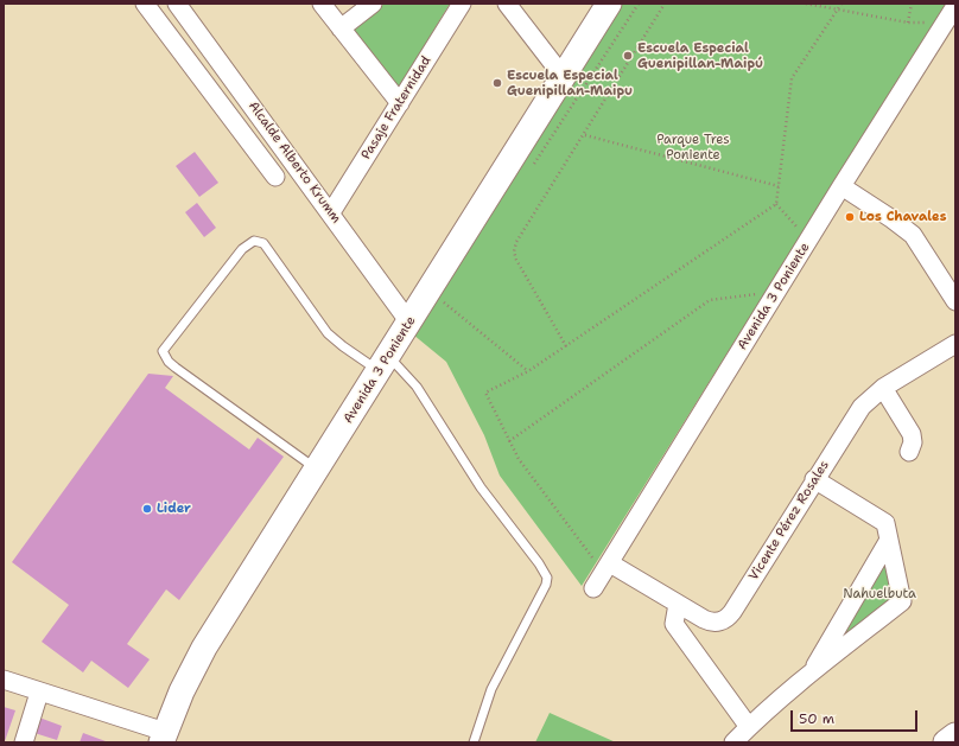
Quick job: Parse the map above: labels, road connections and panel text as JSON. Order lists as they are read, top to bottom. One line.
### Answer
{"streets":{"main road":["Avenida 3 Poniente"],"street":["Pasaje Fraternidad","Alcalde Alberto Krumm","Vicente Pérez Rosales"]},"crossings":[["Pasaje Fraternidad","Alcalde Alberto Krumm"],["Alcalde Alberto Krumm","Avenida 3 Poniente"],["Avenida 3 Poniente","Vicente Pérez Rosales"]],"parks":["Parque Tres Poniente","Nahuelbuta"],"places":["Escuela Especial Guenipillan-Maipú","Escuela Especial Guenipillan-Maipu","Los Chavales","Lider"],"scale_bar":"50 m"}
